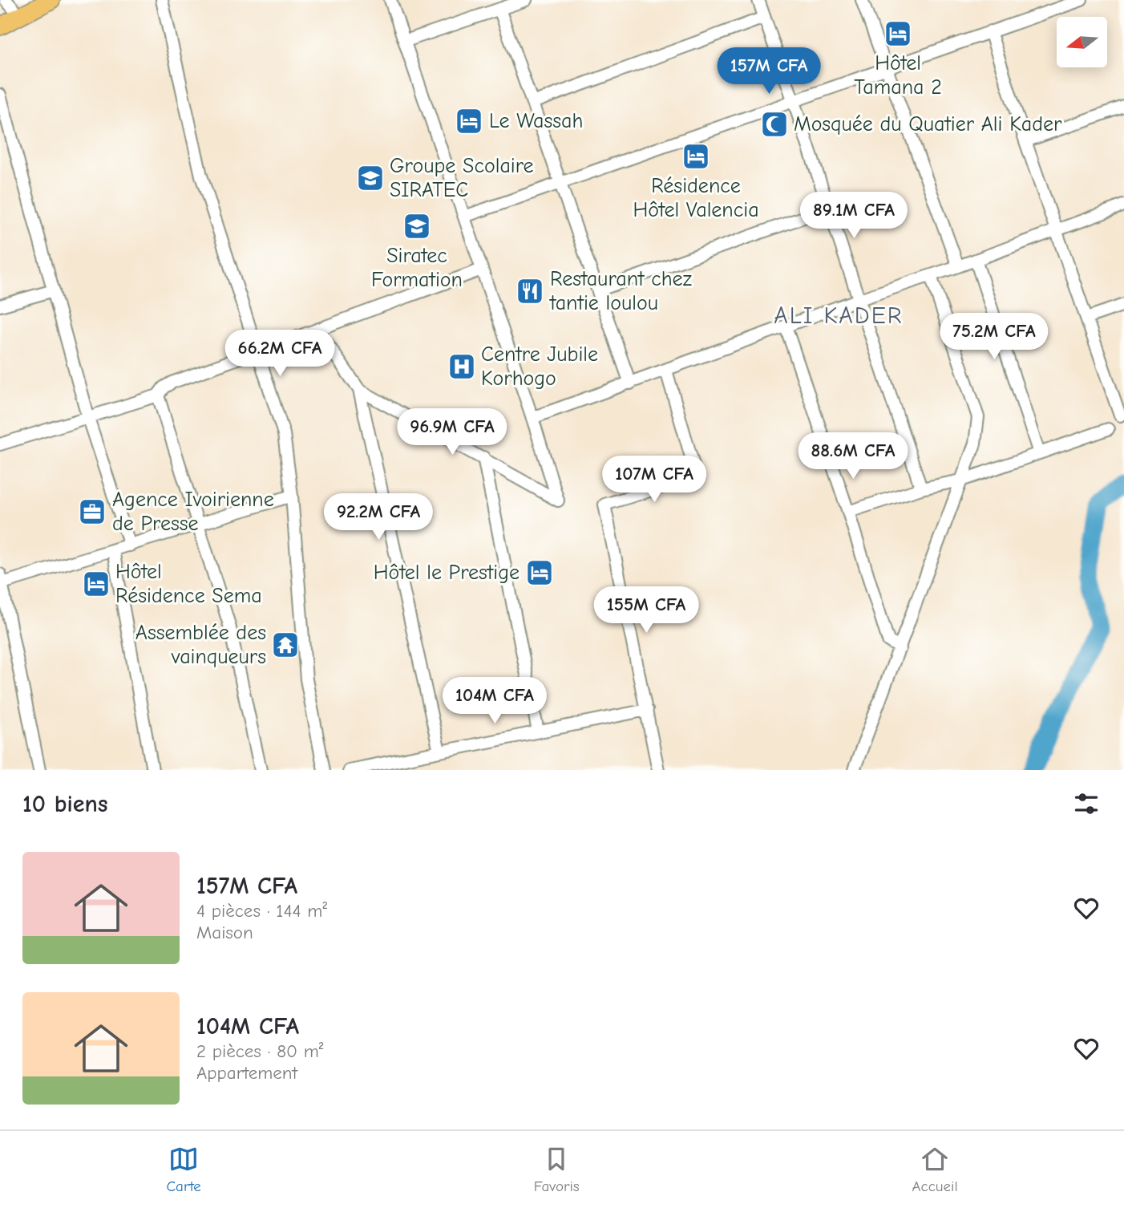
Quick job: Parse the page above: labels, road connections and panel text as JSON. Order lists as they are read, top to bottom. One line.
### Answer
{"districts":["ALI KADER"],"places":{"hotel":["Hôtel Tamana 2","Le Wassah","Résidence Hôtel Valencia","Hôtel le Prestige","Hôtel Résidence Sema"],"mosque":["Mosquée du Quatier Ali Kader"],"school or university":["Groupe Scolaire SIRATEC","Siratec Formation"],"restaurant":["Restaurant chez tantie loulou"],"hospital":["Centre Jubile Korhogo"],"office":["Agence Ivoirienne de Presse"],"temple":["Assemblée des vainqueurs"]},"north":"left","page":{"price":["157M CFA","89.1M CFA","75.2M CFA","66.2M CFA","96.9M CFA","88.6M CFA","107M CFA","92.2M CFA","155M CFA","104M CFA"],"heading":"10 biens","list":[{"name":"157M CFA","note":"4 pièces · 144 m² · Maison"},{"name":"104M CFA","note":"2 pièces · 80 m² · Appartement"}],"tabs":["Carte","Favoris","Accueil"]}}
